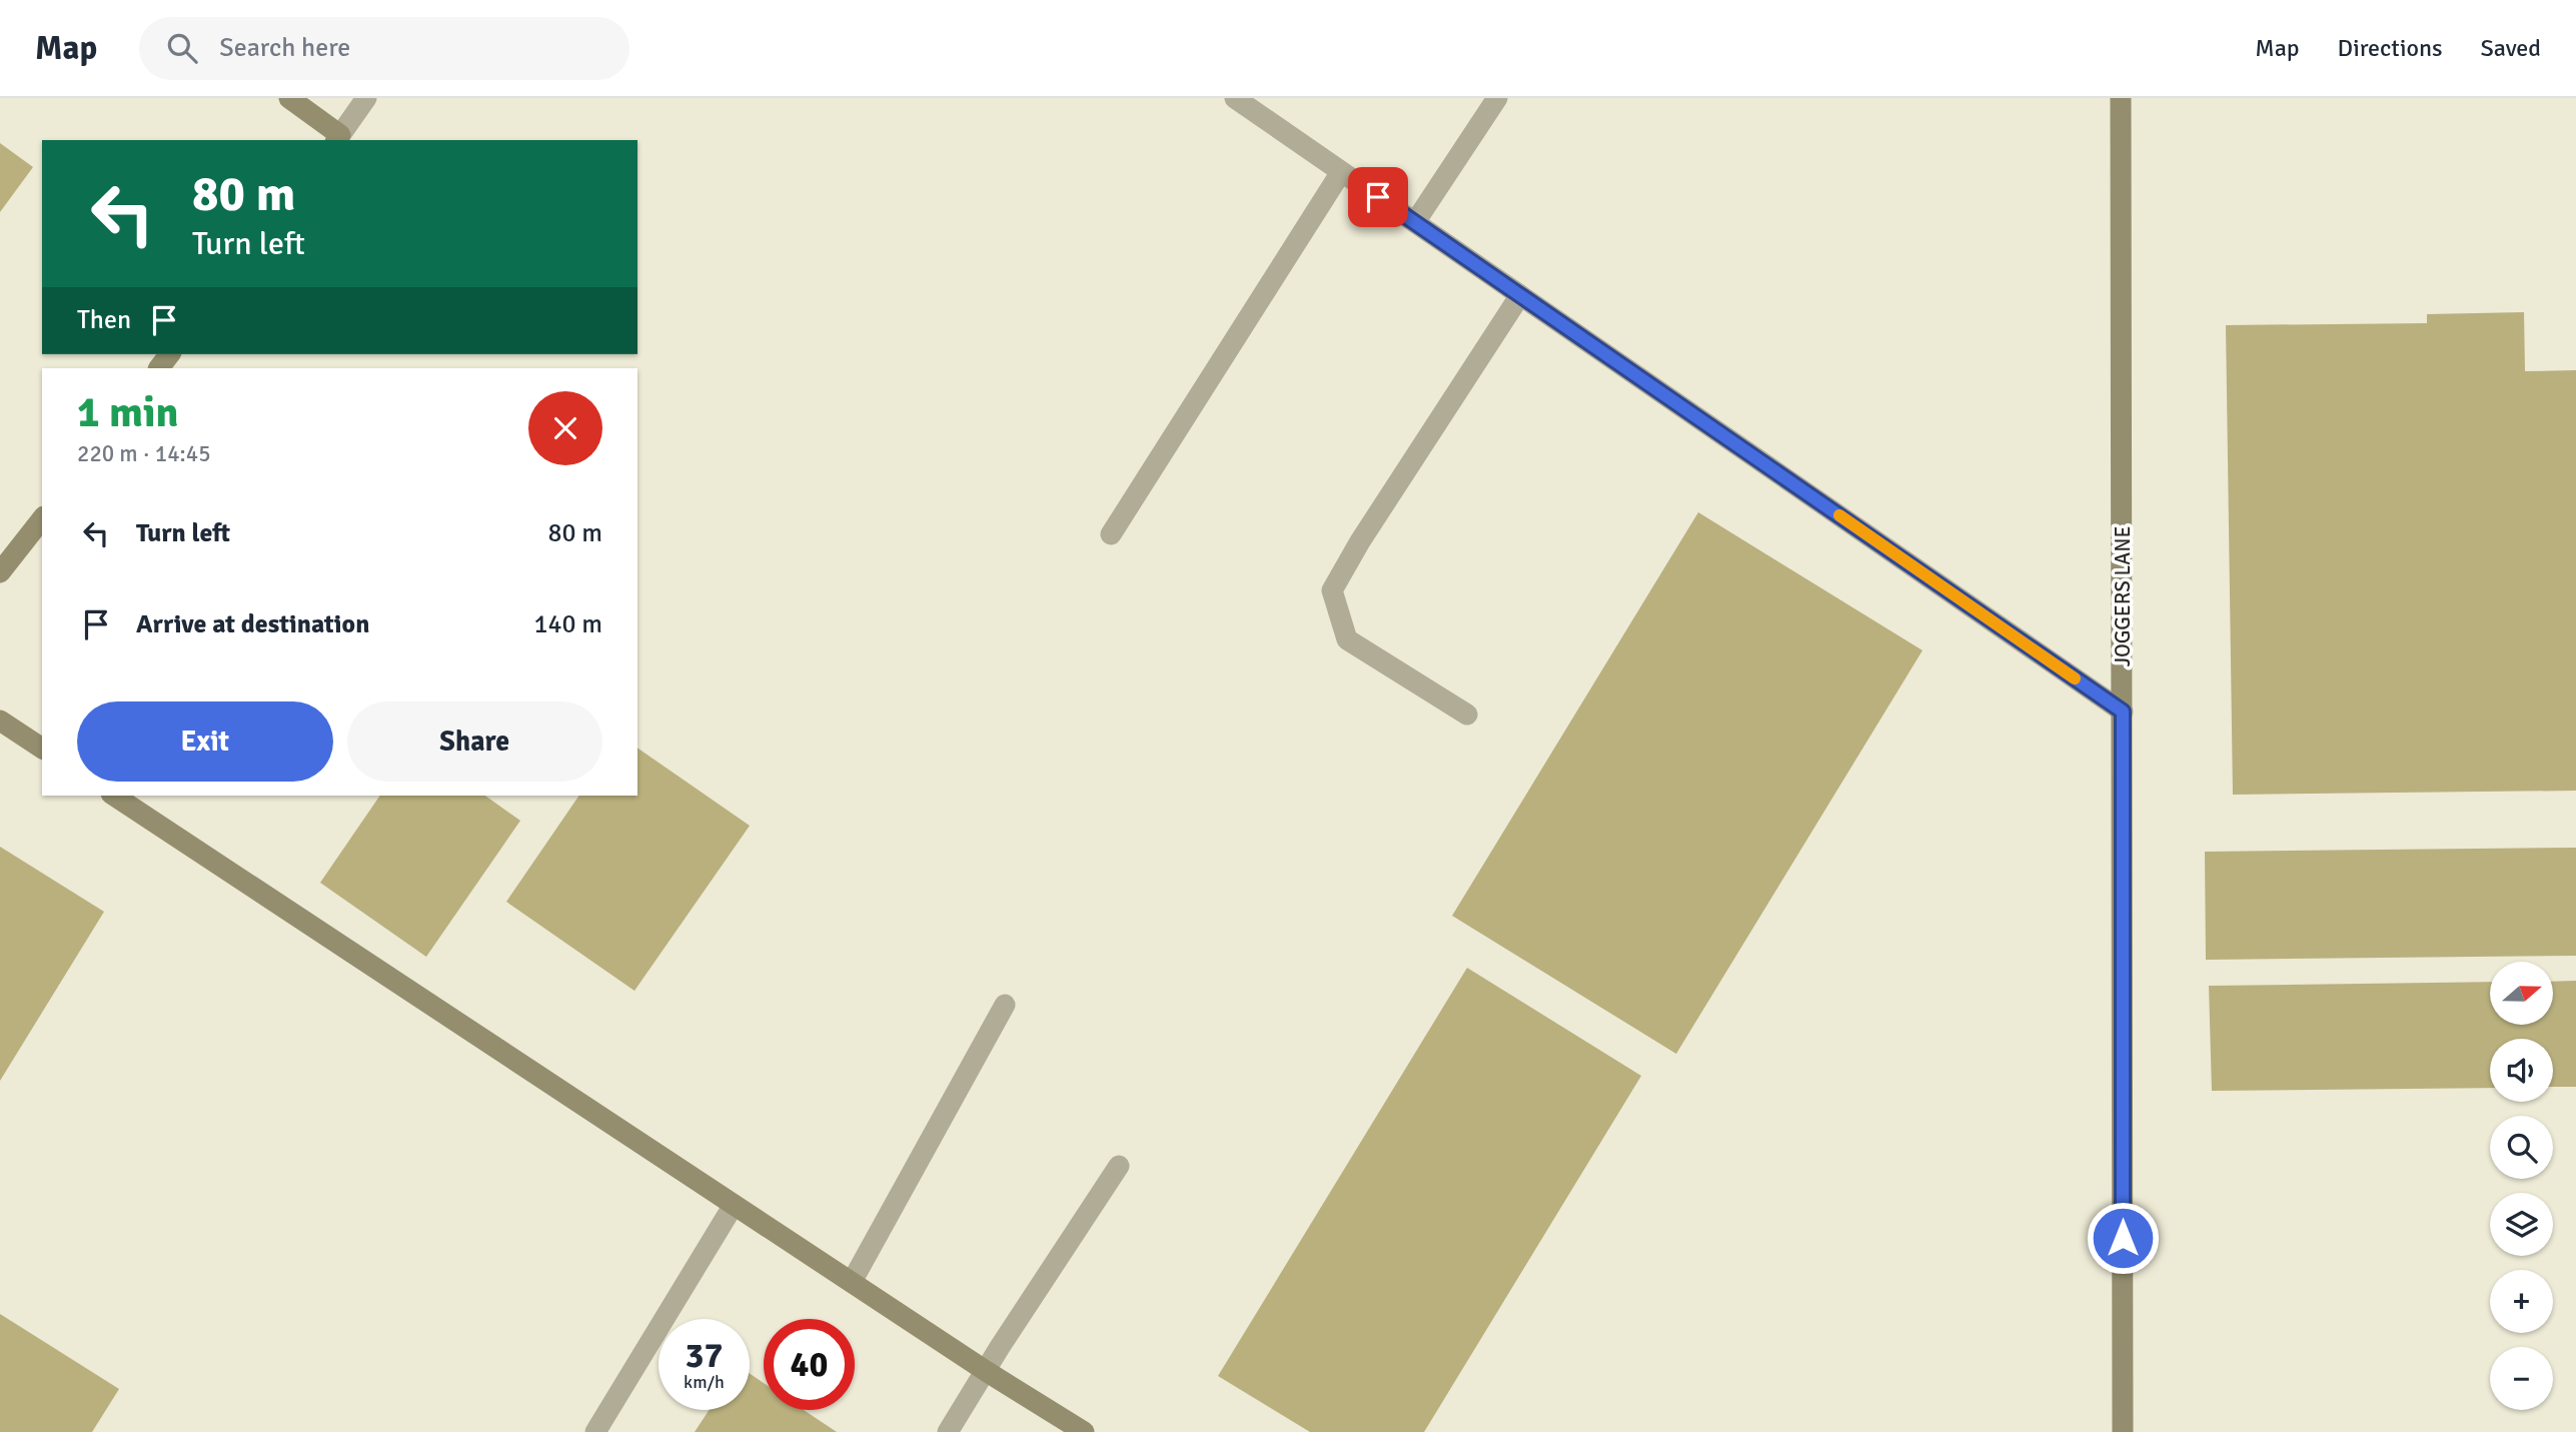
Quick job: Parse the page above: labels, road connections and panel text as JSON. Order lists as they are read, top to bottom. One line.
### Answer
{"streets":{"street":["JOGGERS LANE"]},"north":"right","page":{"header":"Map","search":"Search here","nav":["Map","Directions","Saved"],"turn":["80 m","Turn left"],"then":"Then","heading":["1 min","220 m · 14:45"],"list":[{"name":"Turn left","value":"80 m"},{"name":"Arrive at destination","value":"140 m"}],"buttons":["Exit","Share"],"map_buttons":["+","−"],"speed":"37 km/h","limit":"40"}}
